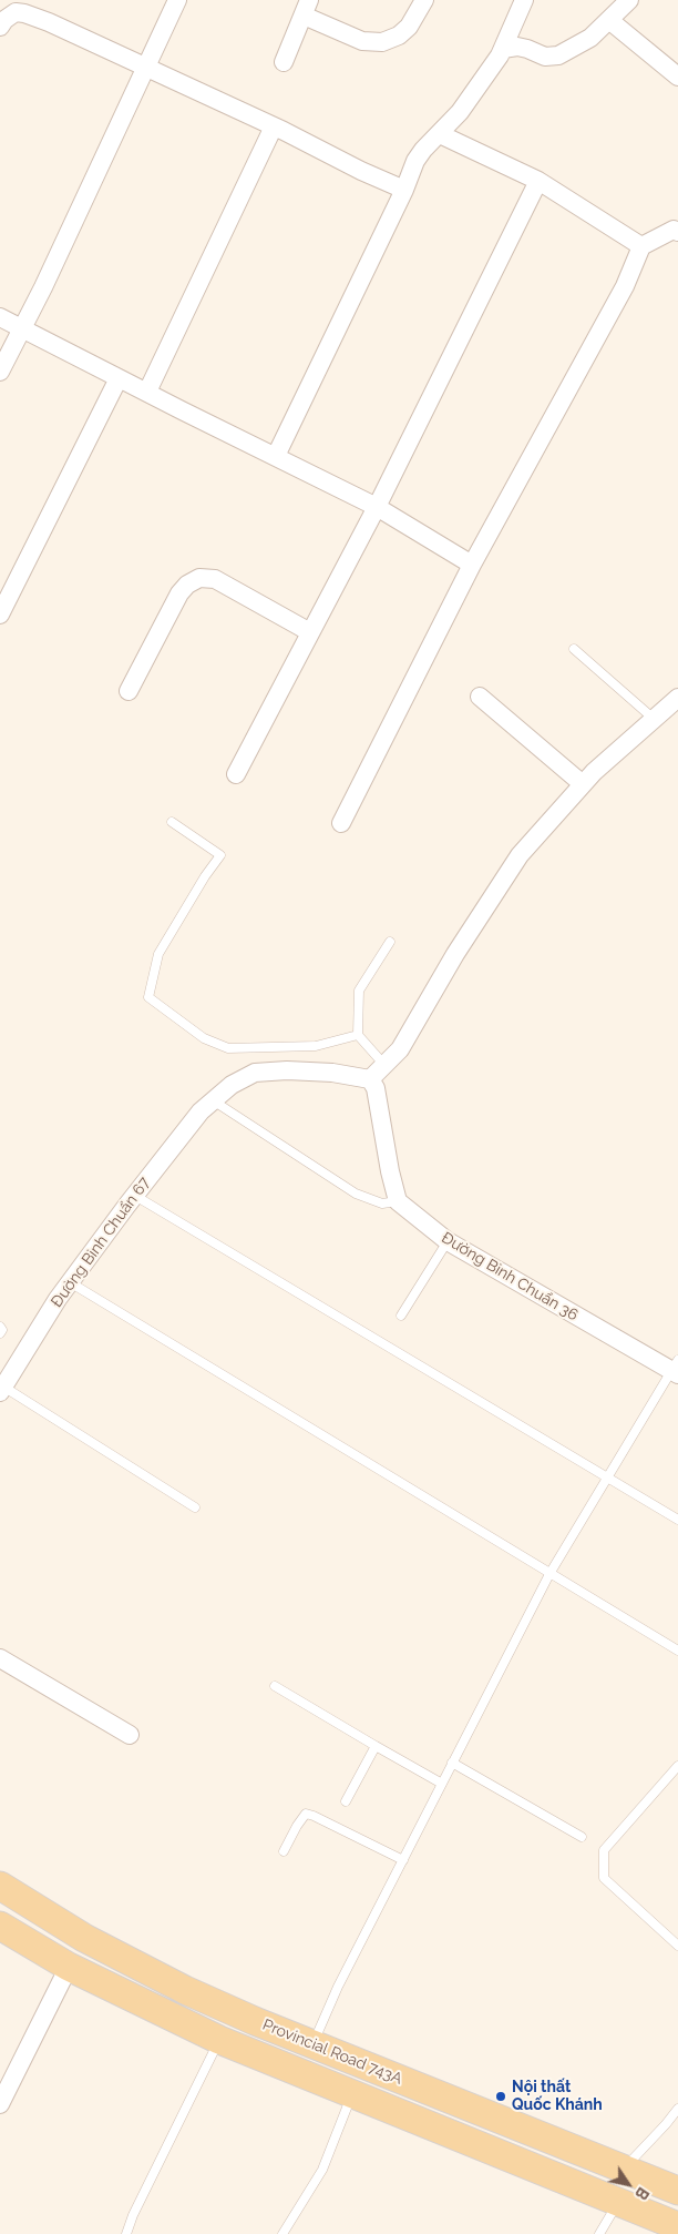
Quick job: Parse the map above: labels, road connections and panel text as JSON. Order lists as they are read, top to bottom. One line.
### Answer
{"streets":{"main road":["Provincial Road 743A"],"street":["Đường Bình Chuẩn 67","Đường Bình Chuẩn 36"]},"places":["Nội thất Quốc Khánh"],"north":"bottom right"}
